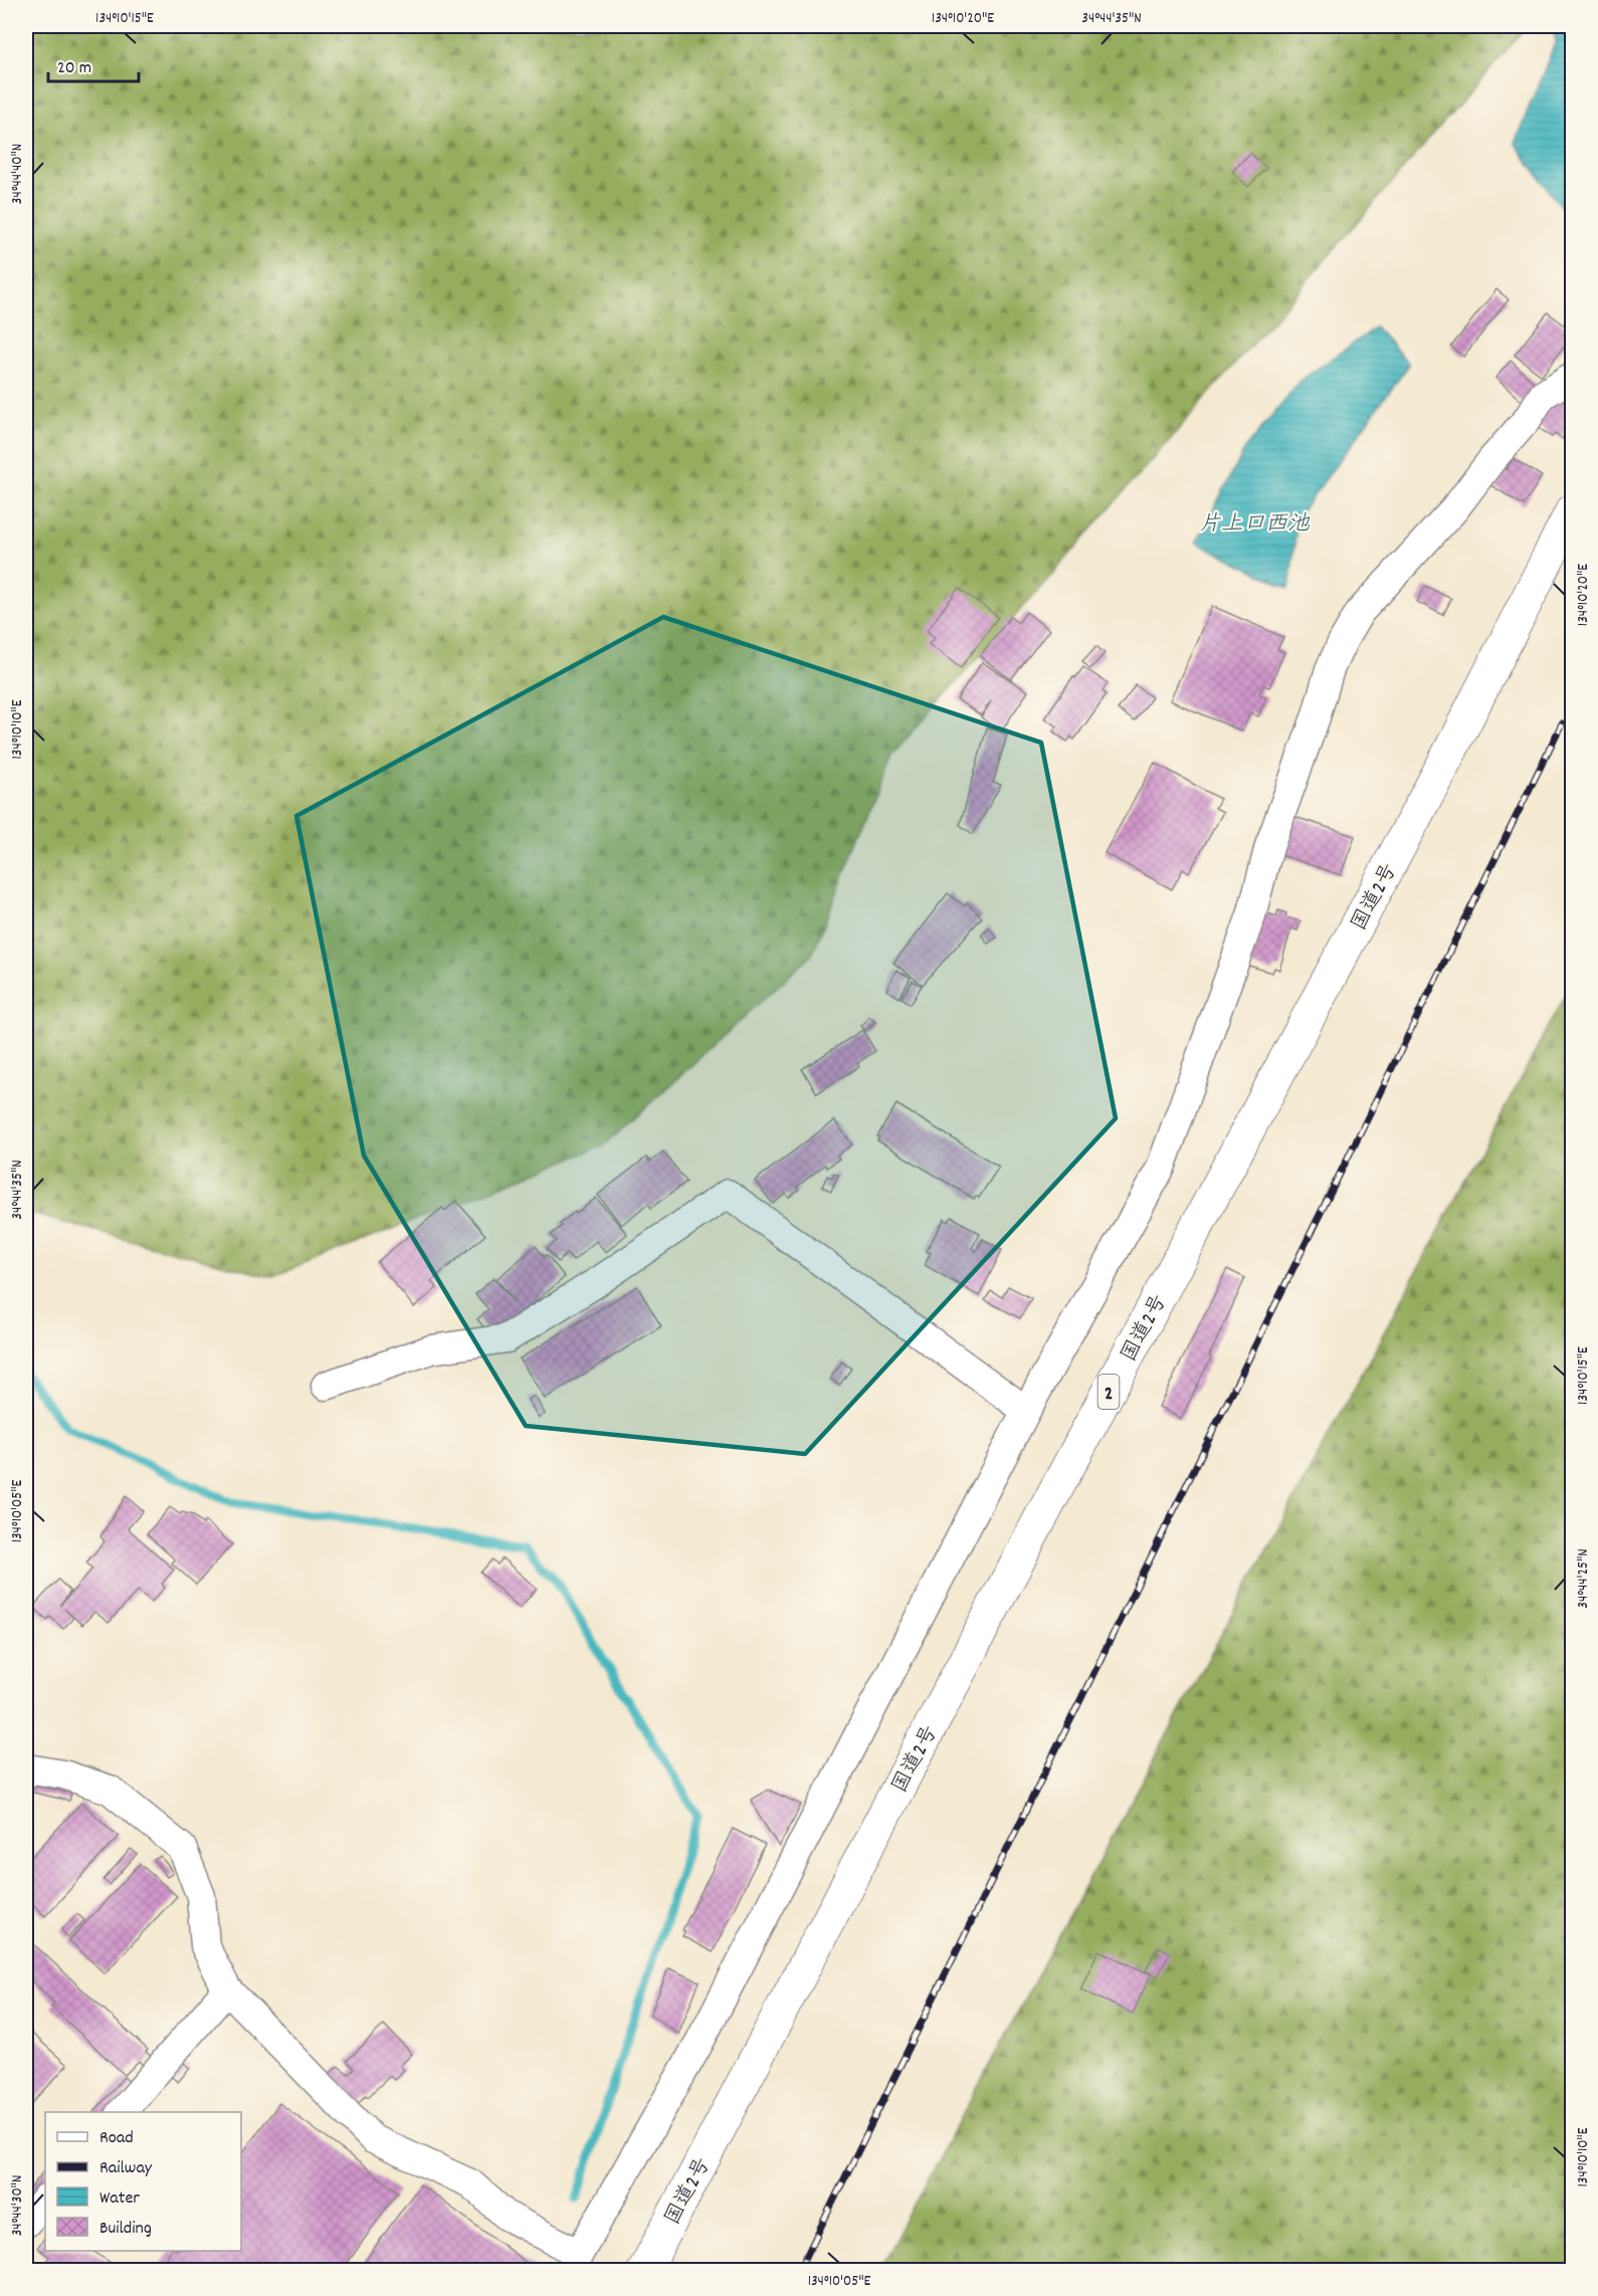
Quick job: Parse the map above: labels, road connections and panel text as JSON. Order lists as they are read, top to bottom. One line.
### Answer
{"streets":{"highway":["国道2号","2"]},"water":["片上口西池"],"legend":["Road","Railway","Water","Building"],"scale_bar":"20 m","coordinates":["134°10'15\"E","134°10'20\"E","34°44'35\"N","34°44'40\"N","134°10'10\"E","134°10'05\"E","34°44'25\"N","34°44'30\"N"]}
